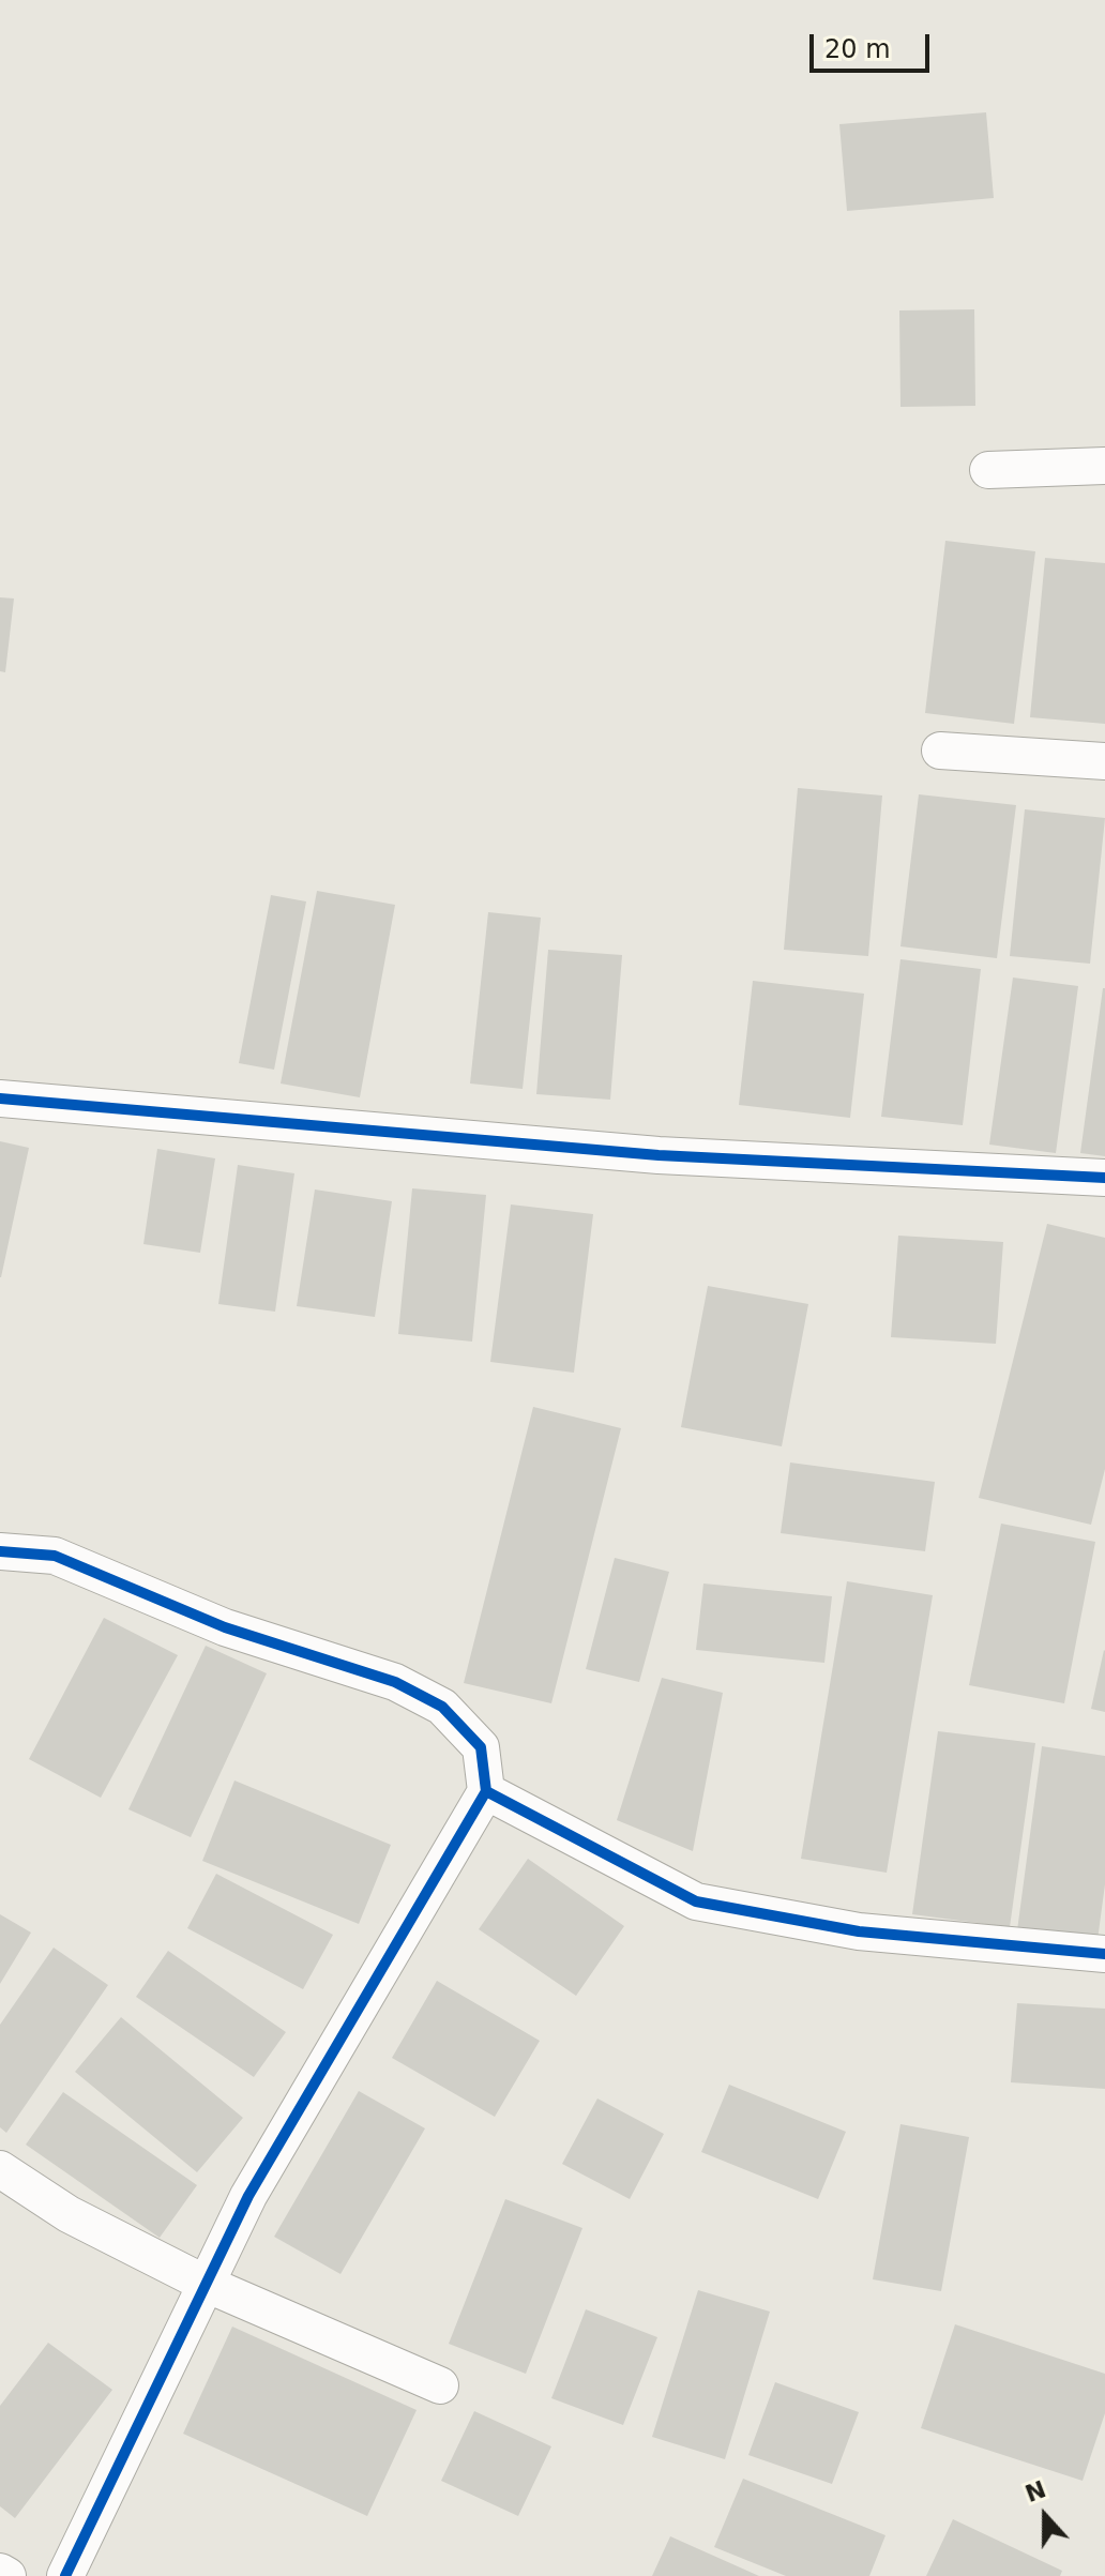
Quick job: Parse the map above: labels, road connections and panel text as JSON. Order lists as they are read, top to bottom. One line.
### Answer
{"scale_bar":"20 m","north":"top"}
